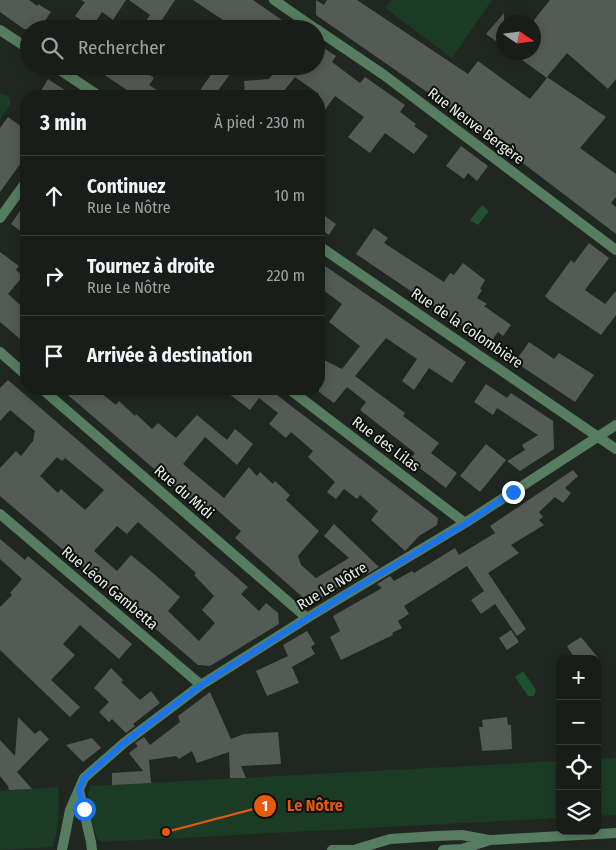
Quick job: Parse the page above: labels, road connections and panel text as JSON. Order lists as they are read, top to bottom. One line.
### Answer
{"streets":{"street":["Rue Neuve Bergère","Rue de la Colombière","Rue des Lilas","Rue du Midi","Rue Le Nôtre","Rue Léon Gambetta"]},"crossings":[["Rue de la Colombière","Rue Le Nôtre"],["Rue des Lilas","Rue Le Nôtre"],["Rue du Midi","Rue Le Nôtre"],["Rue Le Nôtre","Rue Léon Gambetta"]],"places":["Le Nôtre"],"north":"right","page":{"search":"Rechercher","heading":["3 min","À pied · 230 m"],"list":[["Continuez","Rue Le Nôtre","10 m"],["Tournez à droite","Rue Le Nôtre","220 m"],"Arrivée à destination"],"map_buttons":["+","−"]}}
